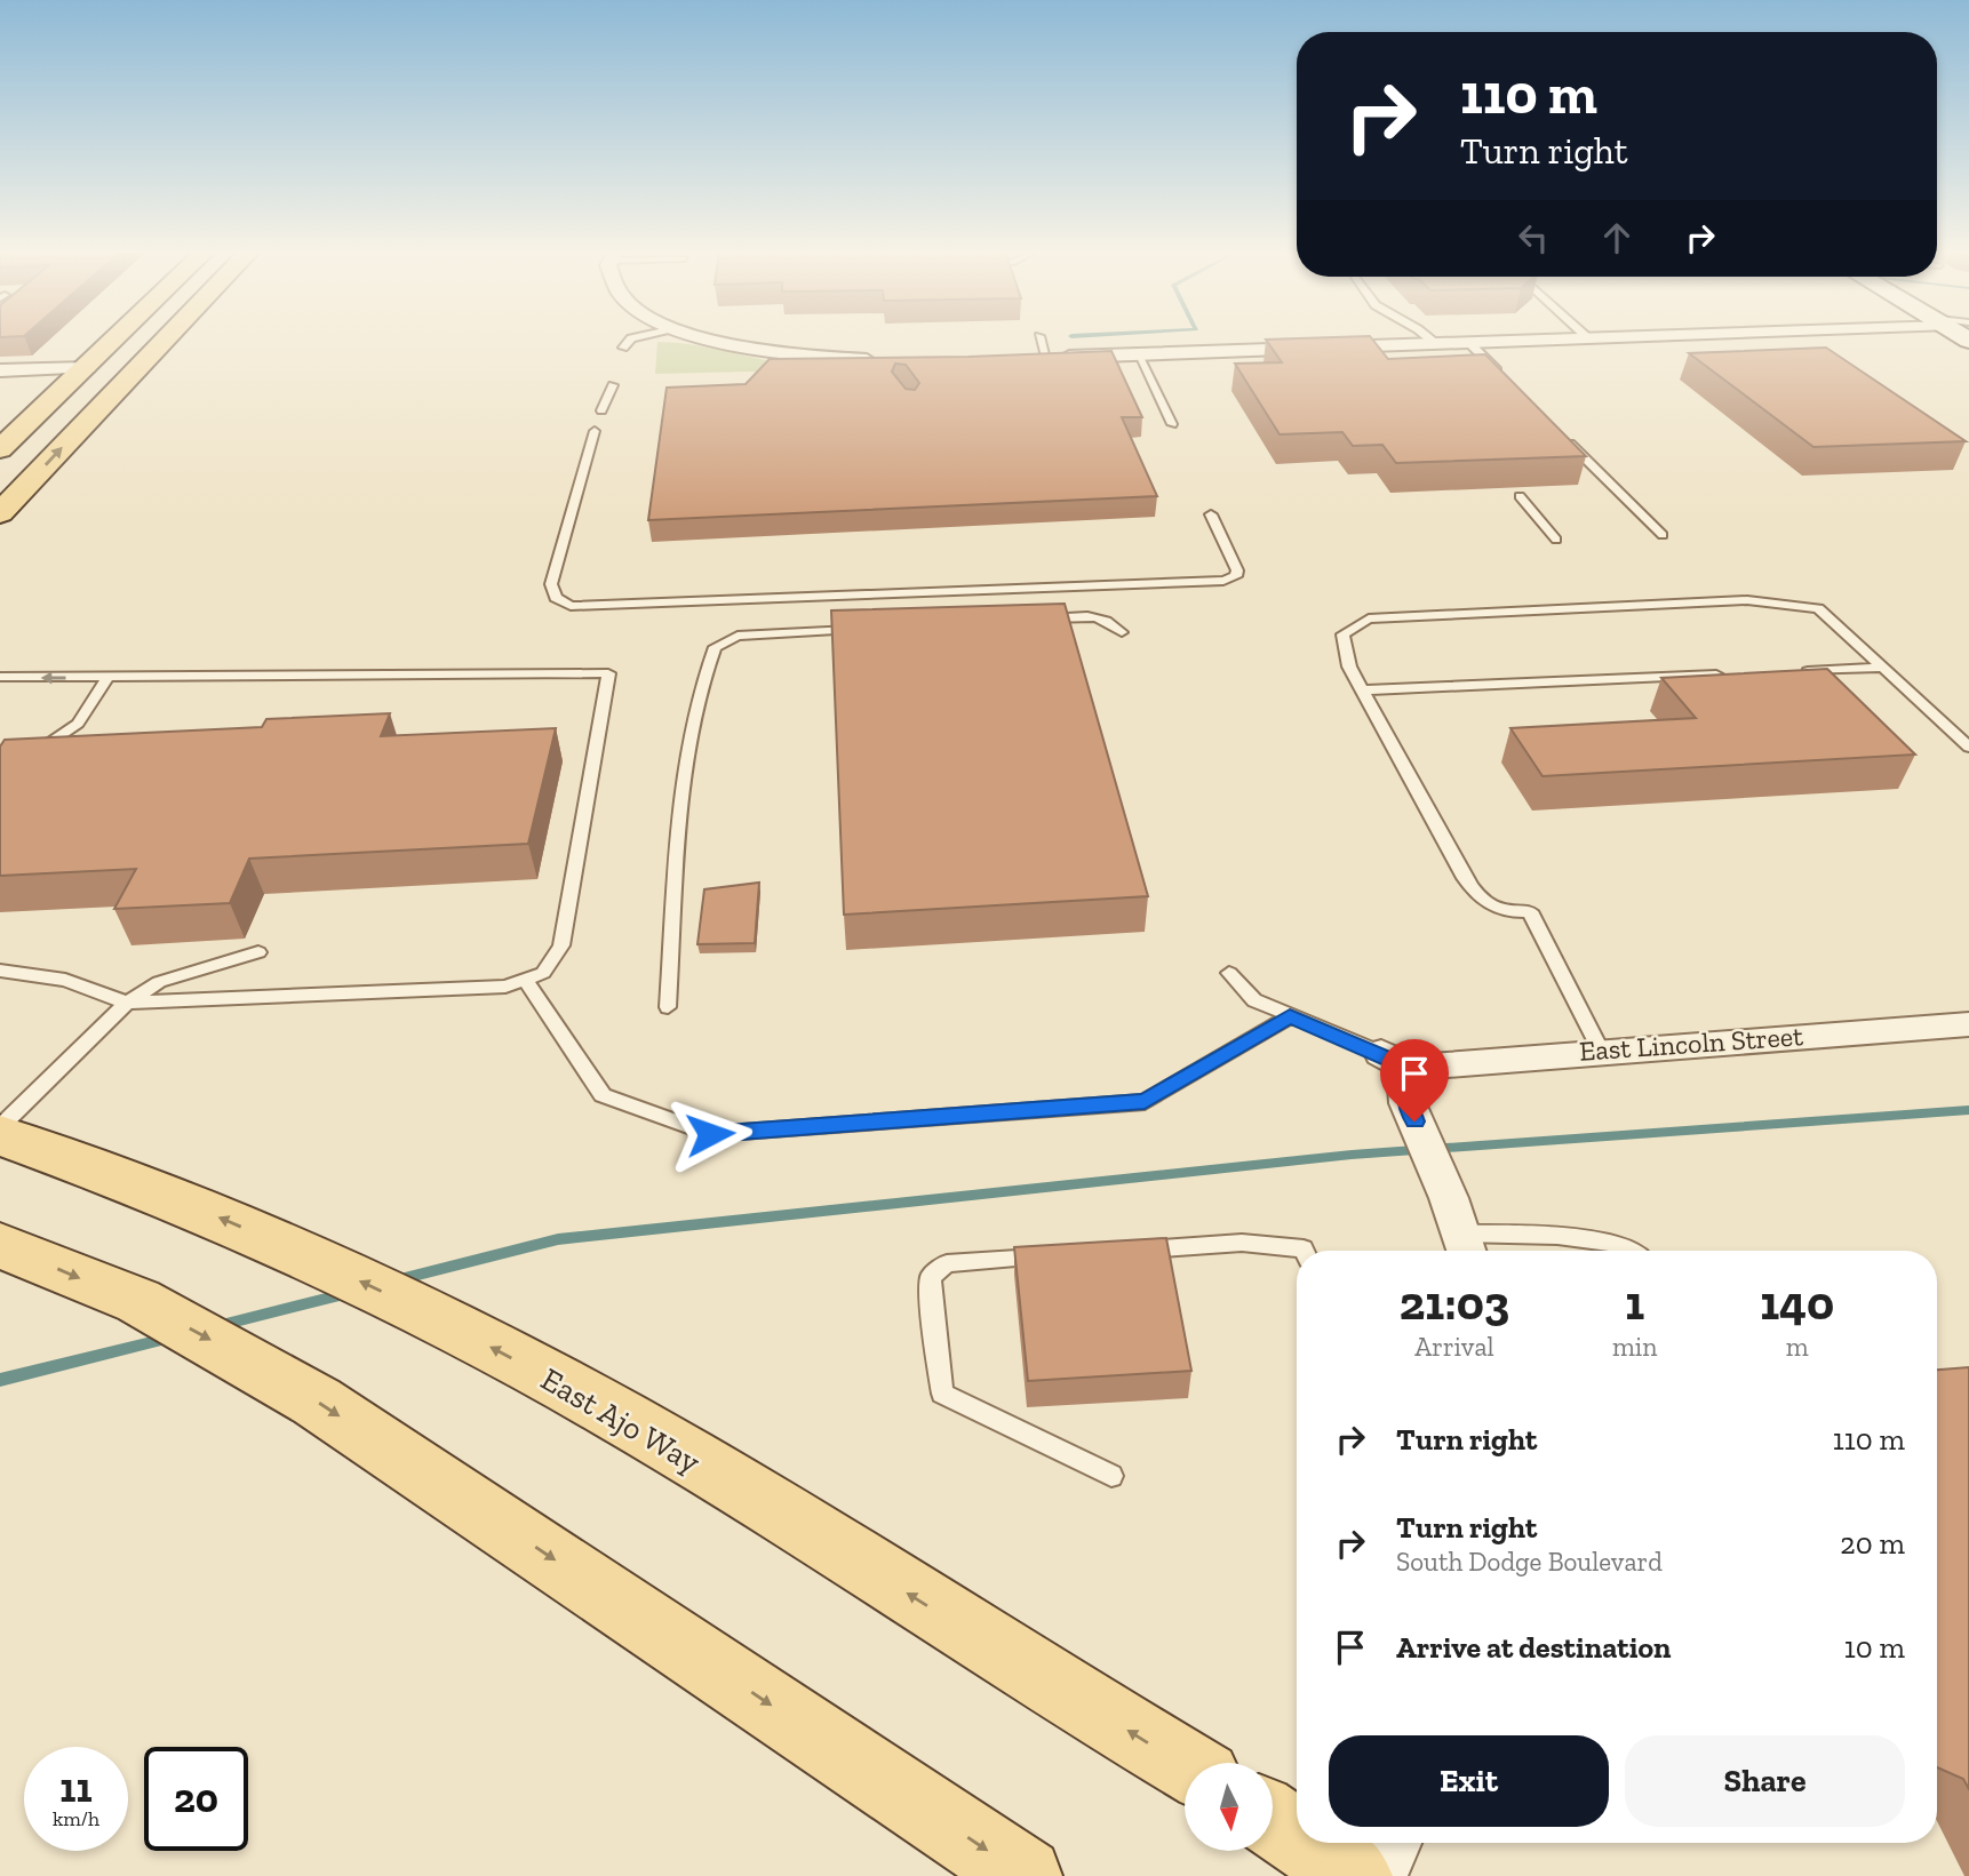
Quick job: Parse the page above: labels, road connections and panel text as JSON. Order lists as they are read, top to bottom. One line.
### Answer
{"streets":{"main road":["East Ajo Way"],"street":["East Lincoln Street"]},"north":"bottom","page":{"turn":["110 m","Turn right"],"eta":["21:03","Arrival","1","min","140","m"],"list":[{"name":"Turn right","value":"110 m"},{"name":"Turn right","note":"South Dodge Boulevard","value":"20 m"},{"name":"Arrive at destination","value":"10 m"}],"buttons":["Exit","Share"],"speed":"11 km/h","limit":"20"}}
